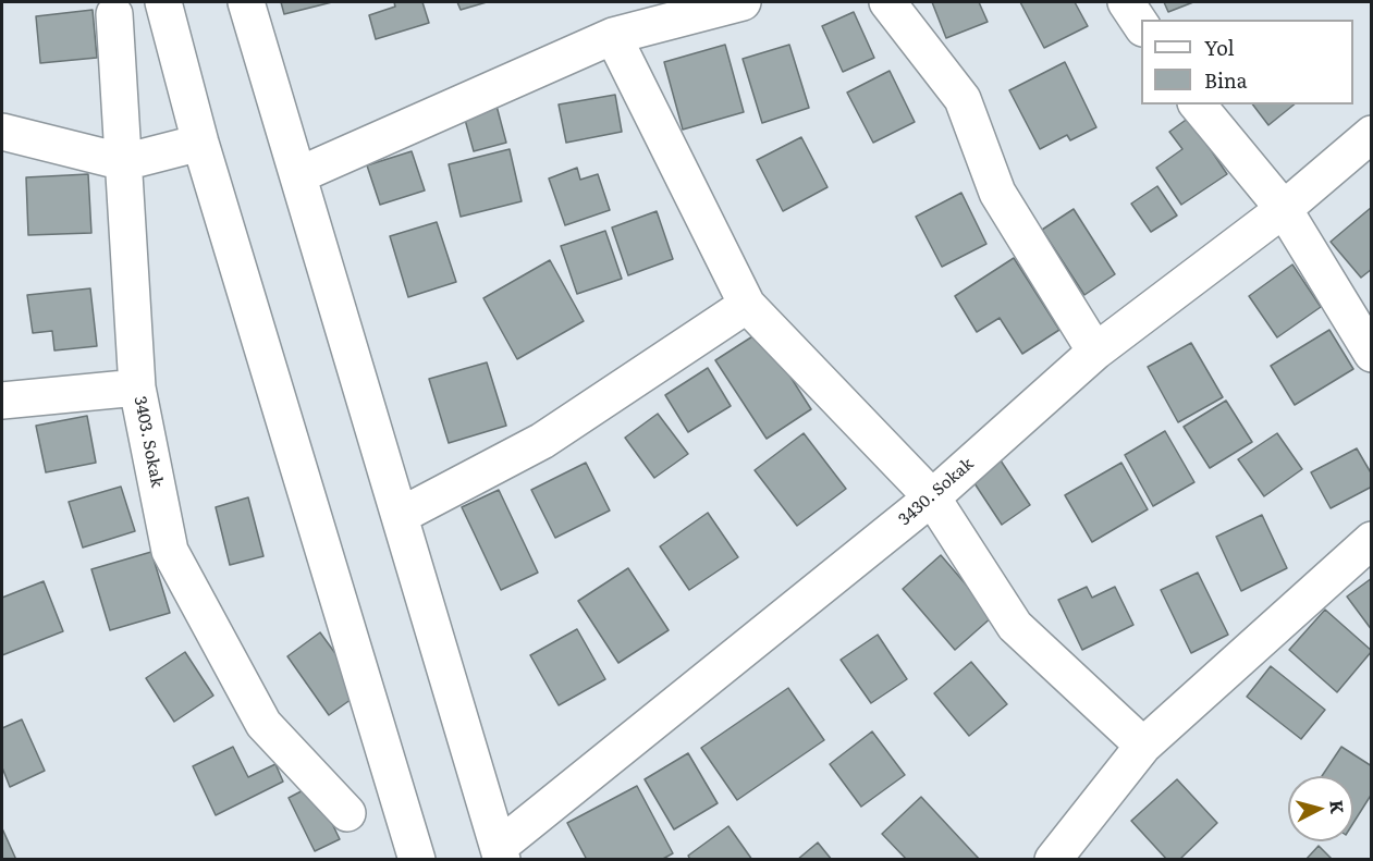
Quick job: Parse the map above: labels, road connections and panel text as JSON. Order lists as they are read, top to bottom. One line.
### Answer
{"streets":{"street":["3403. Sokak","3430. Sokak"]},"legend":["Yol","Bina"],"north":"right"}
